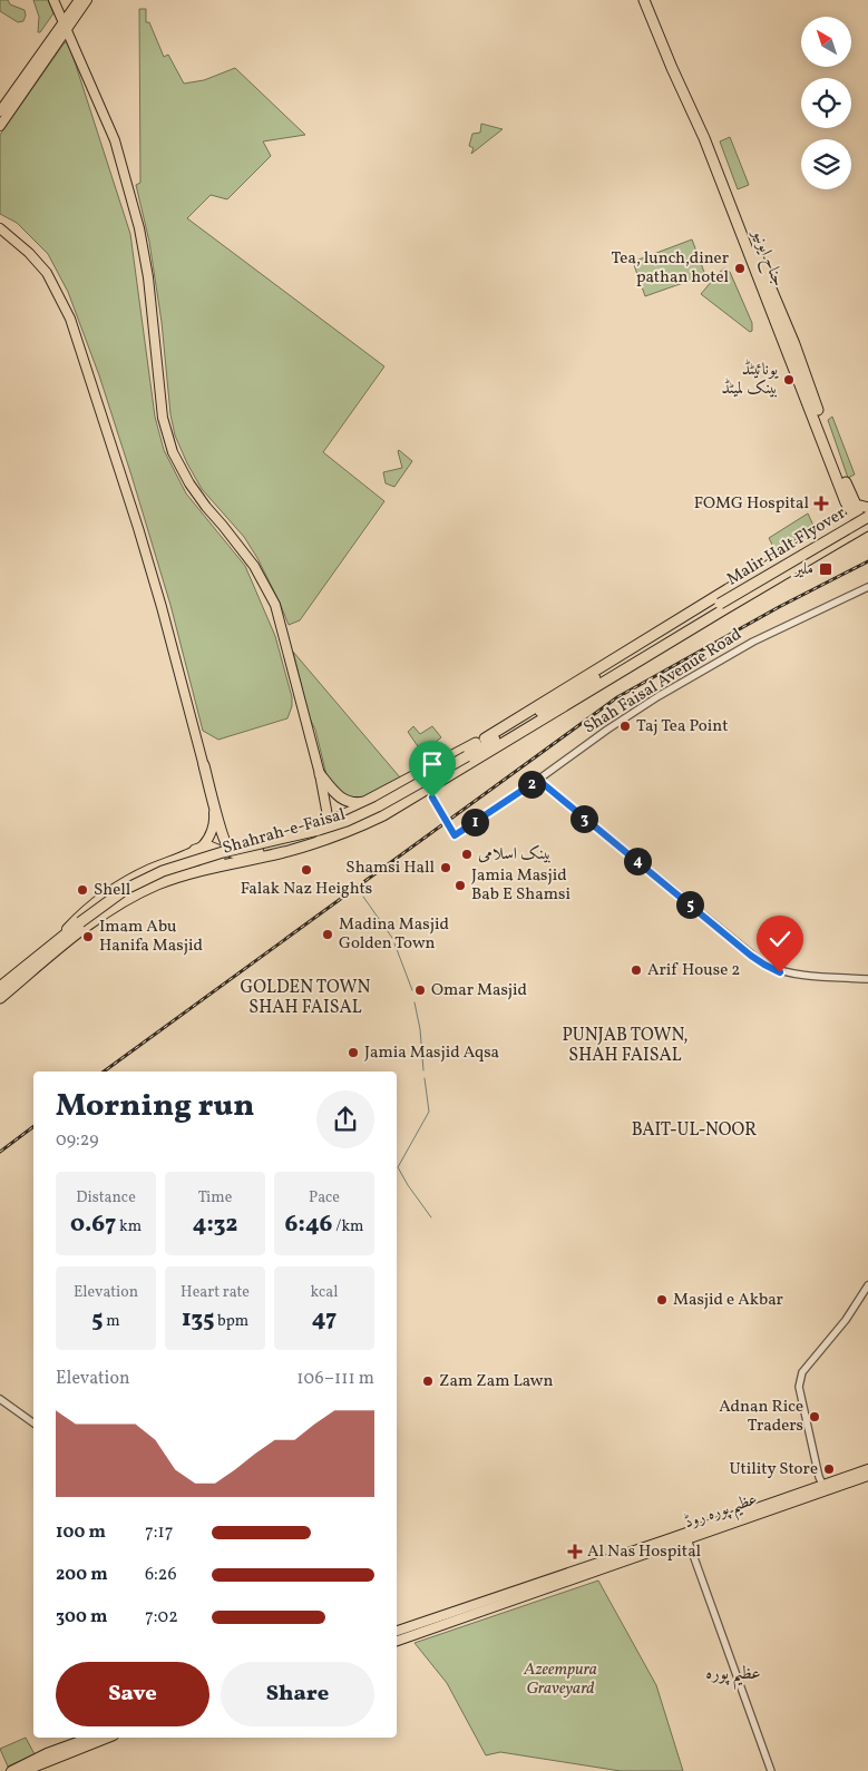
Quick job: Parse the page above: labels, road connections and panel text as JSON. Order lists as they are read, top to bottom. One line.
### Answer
{"streets":{"highway":["جناح ایونیو","Malir Halt Flyover","Shahrah-e-Faisal"],"main road":["عظیم پورہ روڈ"],"street":["Shah Faisal Avenue Road"]},"crossings":[["Malir Halt Flyover","Shahrah-e-Faisal"],["Shah Faisal Avenue Road","Shahrah-e-Faisal"]],"districts":["GOLDEN TOWN SHAH FAISAL","PUNJAB TOWN, SHAH FAISAL","BAIT-UL-NOOR","عظیم پورہ"],"parks":["Azeempura Graveyard"],"places":{"other":["Tea, lunch,diner pathan hotel","یونائیٹڈ بینک لمیٹڈ","Taj Tea Point","بینک اسلامی","Shamsi Hall","Falak Naz Heights","Jamia Masjid Bab E Shamsi","Shell","Madina Masjid Golden Town","Imam Abu Hanifa Masjid","Arif House 2","Omar Masjid","Jamia Masjid Aqsa","Masjid e Akbar","Zam Zam Lawn","Adnan Rice Traders","Utility Store"],"health":["FOMG Hospital","Al Nas Hospital"],"transit":["ملیر"]},"north":"top left","page":{"pins":["2","3","1","4","5"],"heading":["Morning run","09:29"],"stats":[["Distance","0.67 km"],["Time","4:32"],["Pace","6:46 /km"],["Elevation","5 m"],["Heart rate","135 bpm"],["kcal","47"]],"chart":["Elevation","106–111 m"],"list":[{"name":"100 m","note":"7:17"},{"name":"200 m","note":"6:26"},{"name":"300 m","note":"7:02"}],"buttons":["Save","Share"]}}
